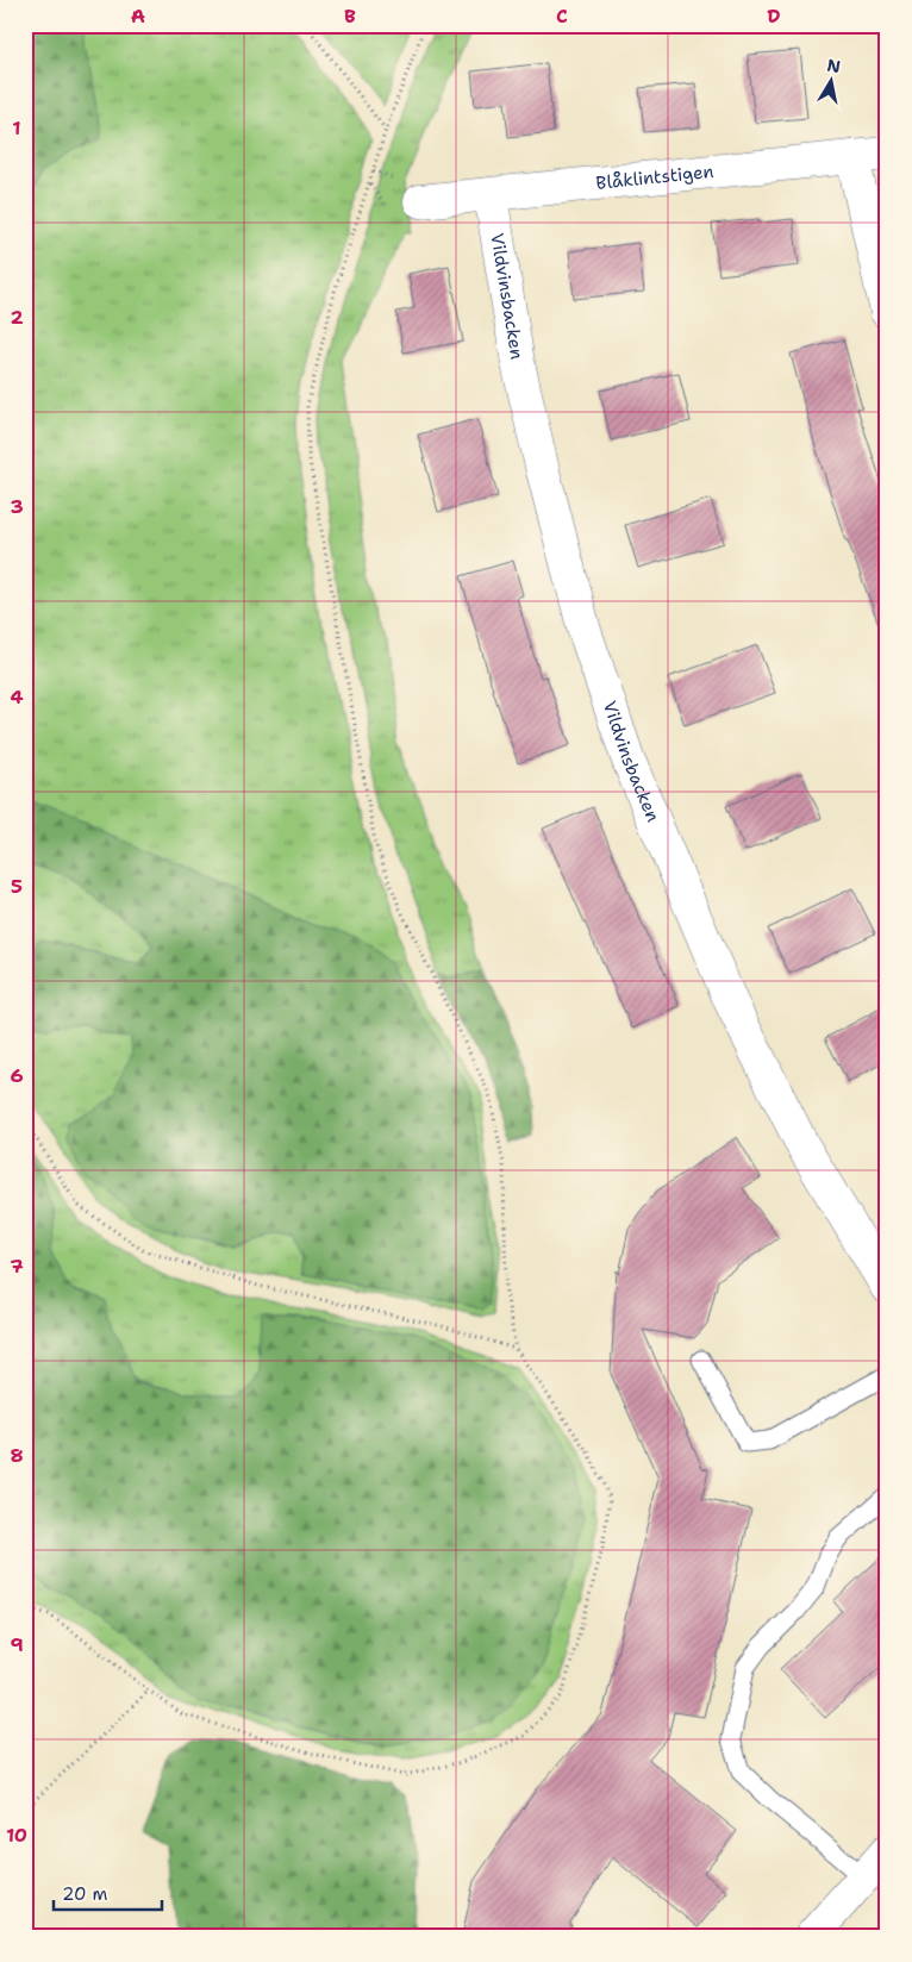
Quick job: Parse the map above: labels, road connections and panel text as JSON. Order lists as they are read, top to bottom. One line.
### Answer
{"streets":{"street":["Blåklintstigen","Vildvinsbacken"]},"crossings":[["Blåklintstigen","Vildvinsbacken"]],"scale_bar":"20 m","north":"top","grid":{"columns":["A","B","C","D"],"rows":["1","2","3","4","5","6","7","8","9","10"]}}
